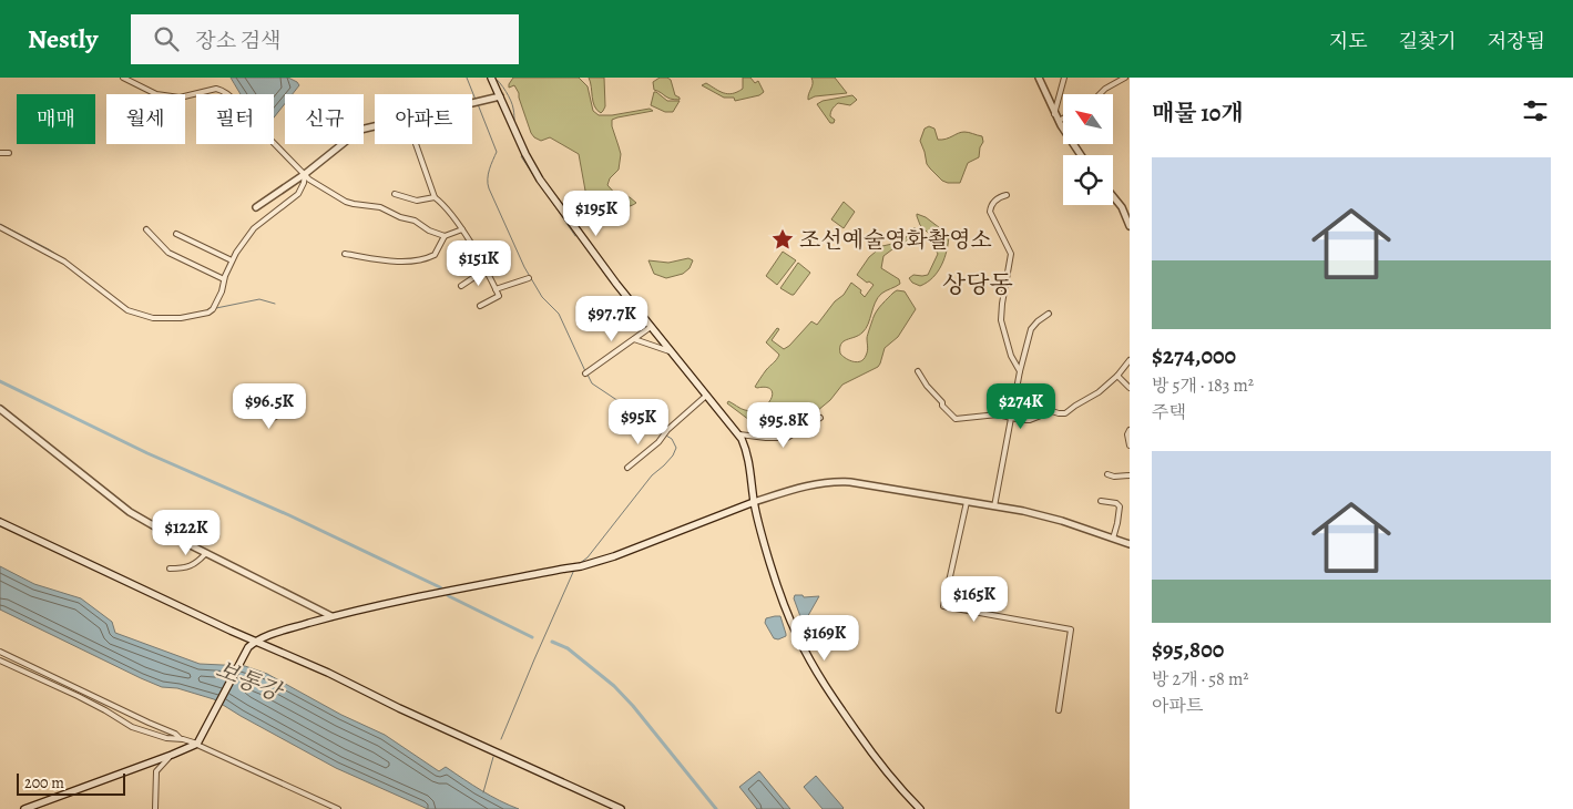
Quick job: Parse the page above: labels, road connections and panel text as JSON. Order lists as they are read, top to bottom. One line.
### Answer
{"districts":["상당동"],"water":["보통강"],"places":{"place":["조선예술영화촬영소"]},"scale_bar":"200 m","north":"top left","page":{"header":"Nestly","search":"장소 검색","nav":["지도","길찾기","저장됨"],"heading":"매물 10개","chip":["매매","월세","필터","신규","아파트"],"list":[{"name":"$274,000","note":"방 5개 · 183 m² · 주택"},{"name":"$95,800","note":"방 2개 · 58 m² · 아파트"}],"price":["$195K","$151K","$97.7K","$96.5K","$274K","$95K","$95.8K","$122K","$165K","$169K"],"scale":"200 m"}}
